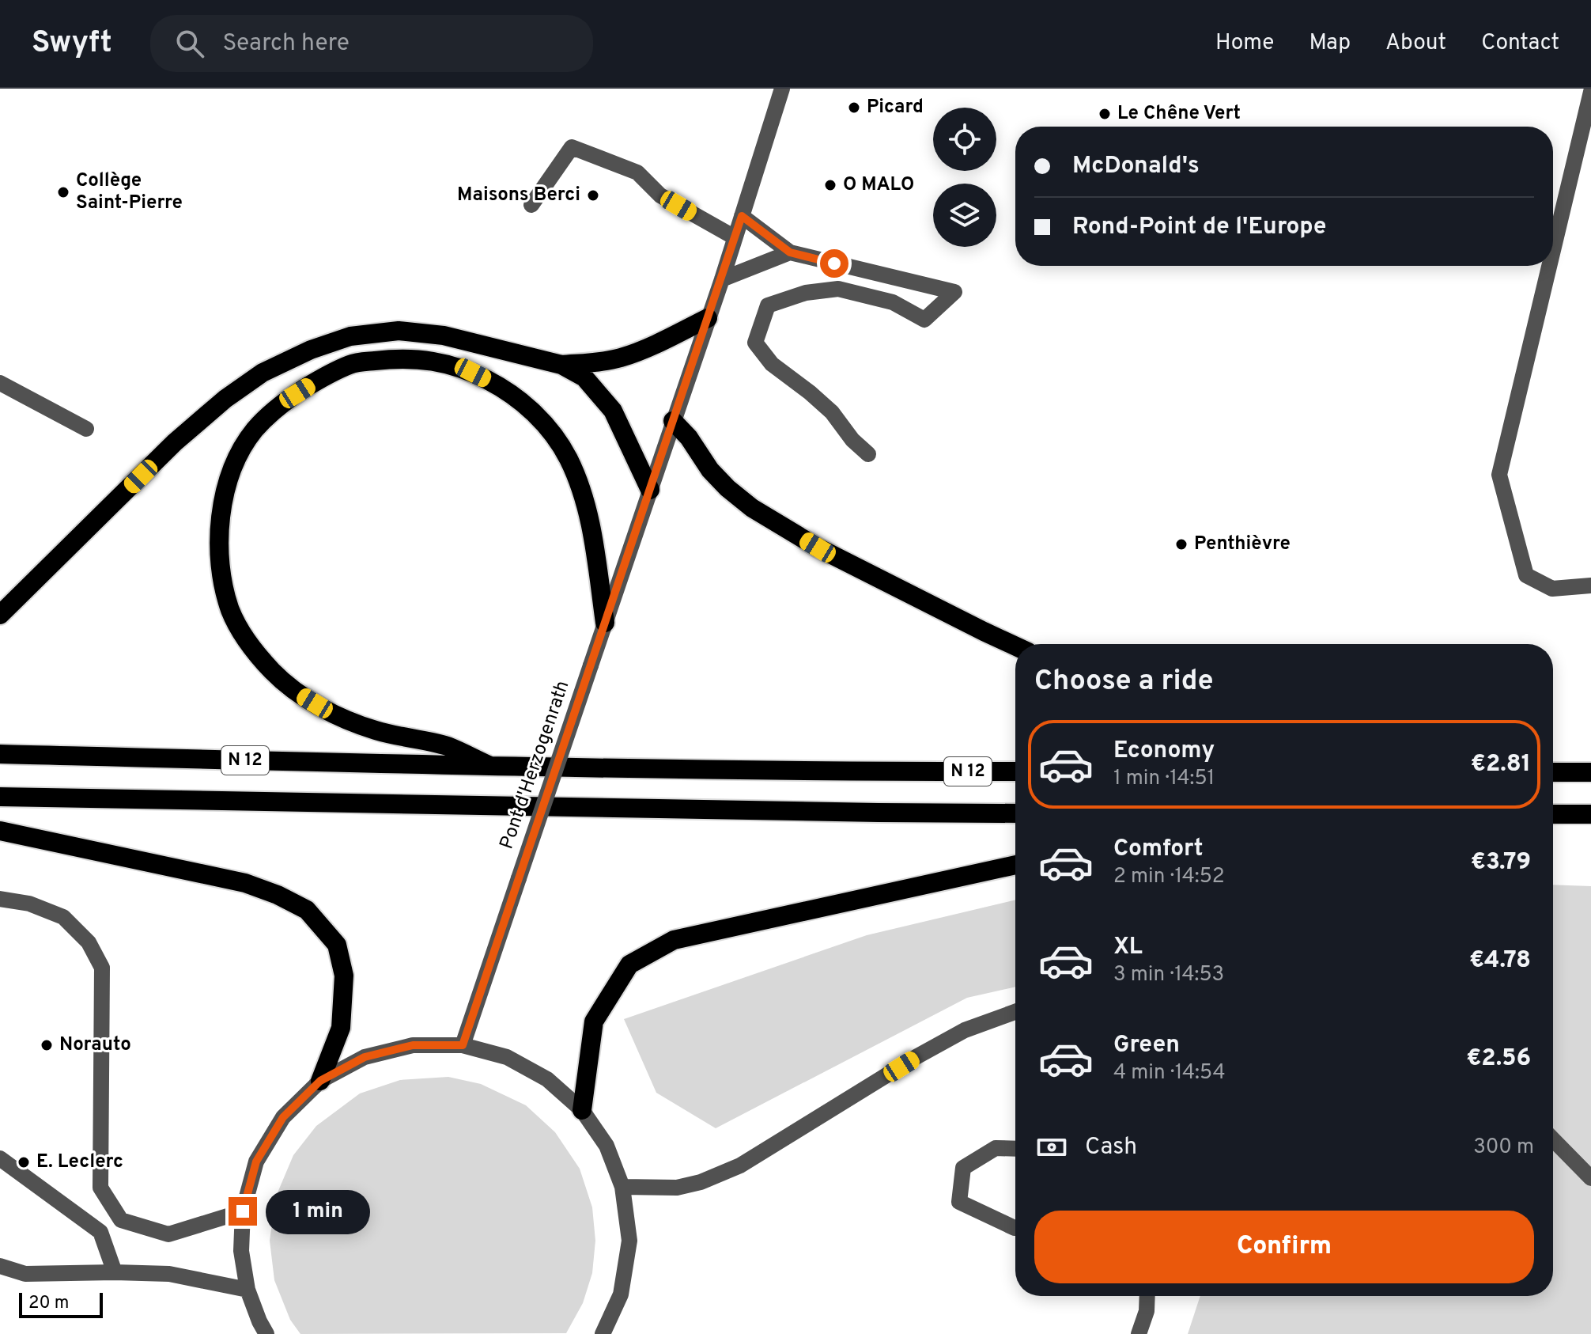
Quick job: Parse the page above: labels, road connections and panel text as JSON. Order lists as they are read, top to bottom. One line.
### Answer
{"streets":{"highway":["N 12"],"street":["Pont d'Herzogenrath"]},"places":["Picard","Le Chêne Vert","O MALO","Collège Saint-Pierre","Maisons Berci","Penthièvre","Norauto","E. Leclerc"],"scale_bar":"20 m","page":{"header":"Swyft","search":"Search here","nav":["Home","Map","About","Contact"],"banner":["McDonald's","Rond-Point de l'Europe"],"heading":"Choose a ride","list":[{"name":"Economy","note":"1 min · 14:51","value":"€2.81"},{"name":"Comfort","note":"2 min · 14:52","value":"€3.79"},{"name":"XL","note":"3 min · 14:53","value":"€4.78"},{"name":"Green","note":"4 min · 14:54","value":"€2.56"}],"pay":["Cash","300 m"],"bubble":"1 min","buttons":"Confirm","scale":"20 m"}}
